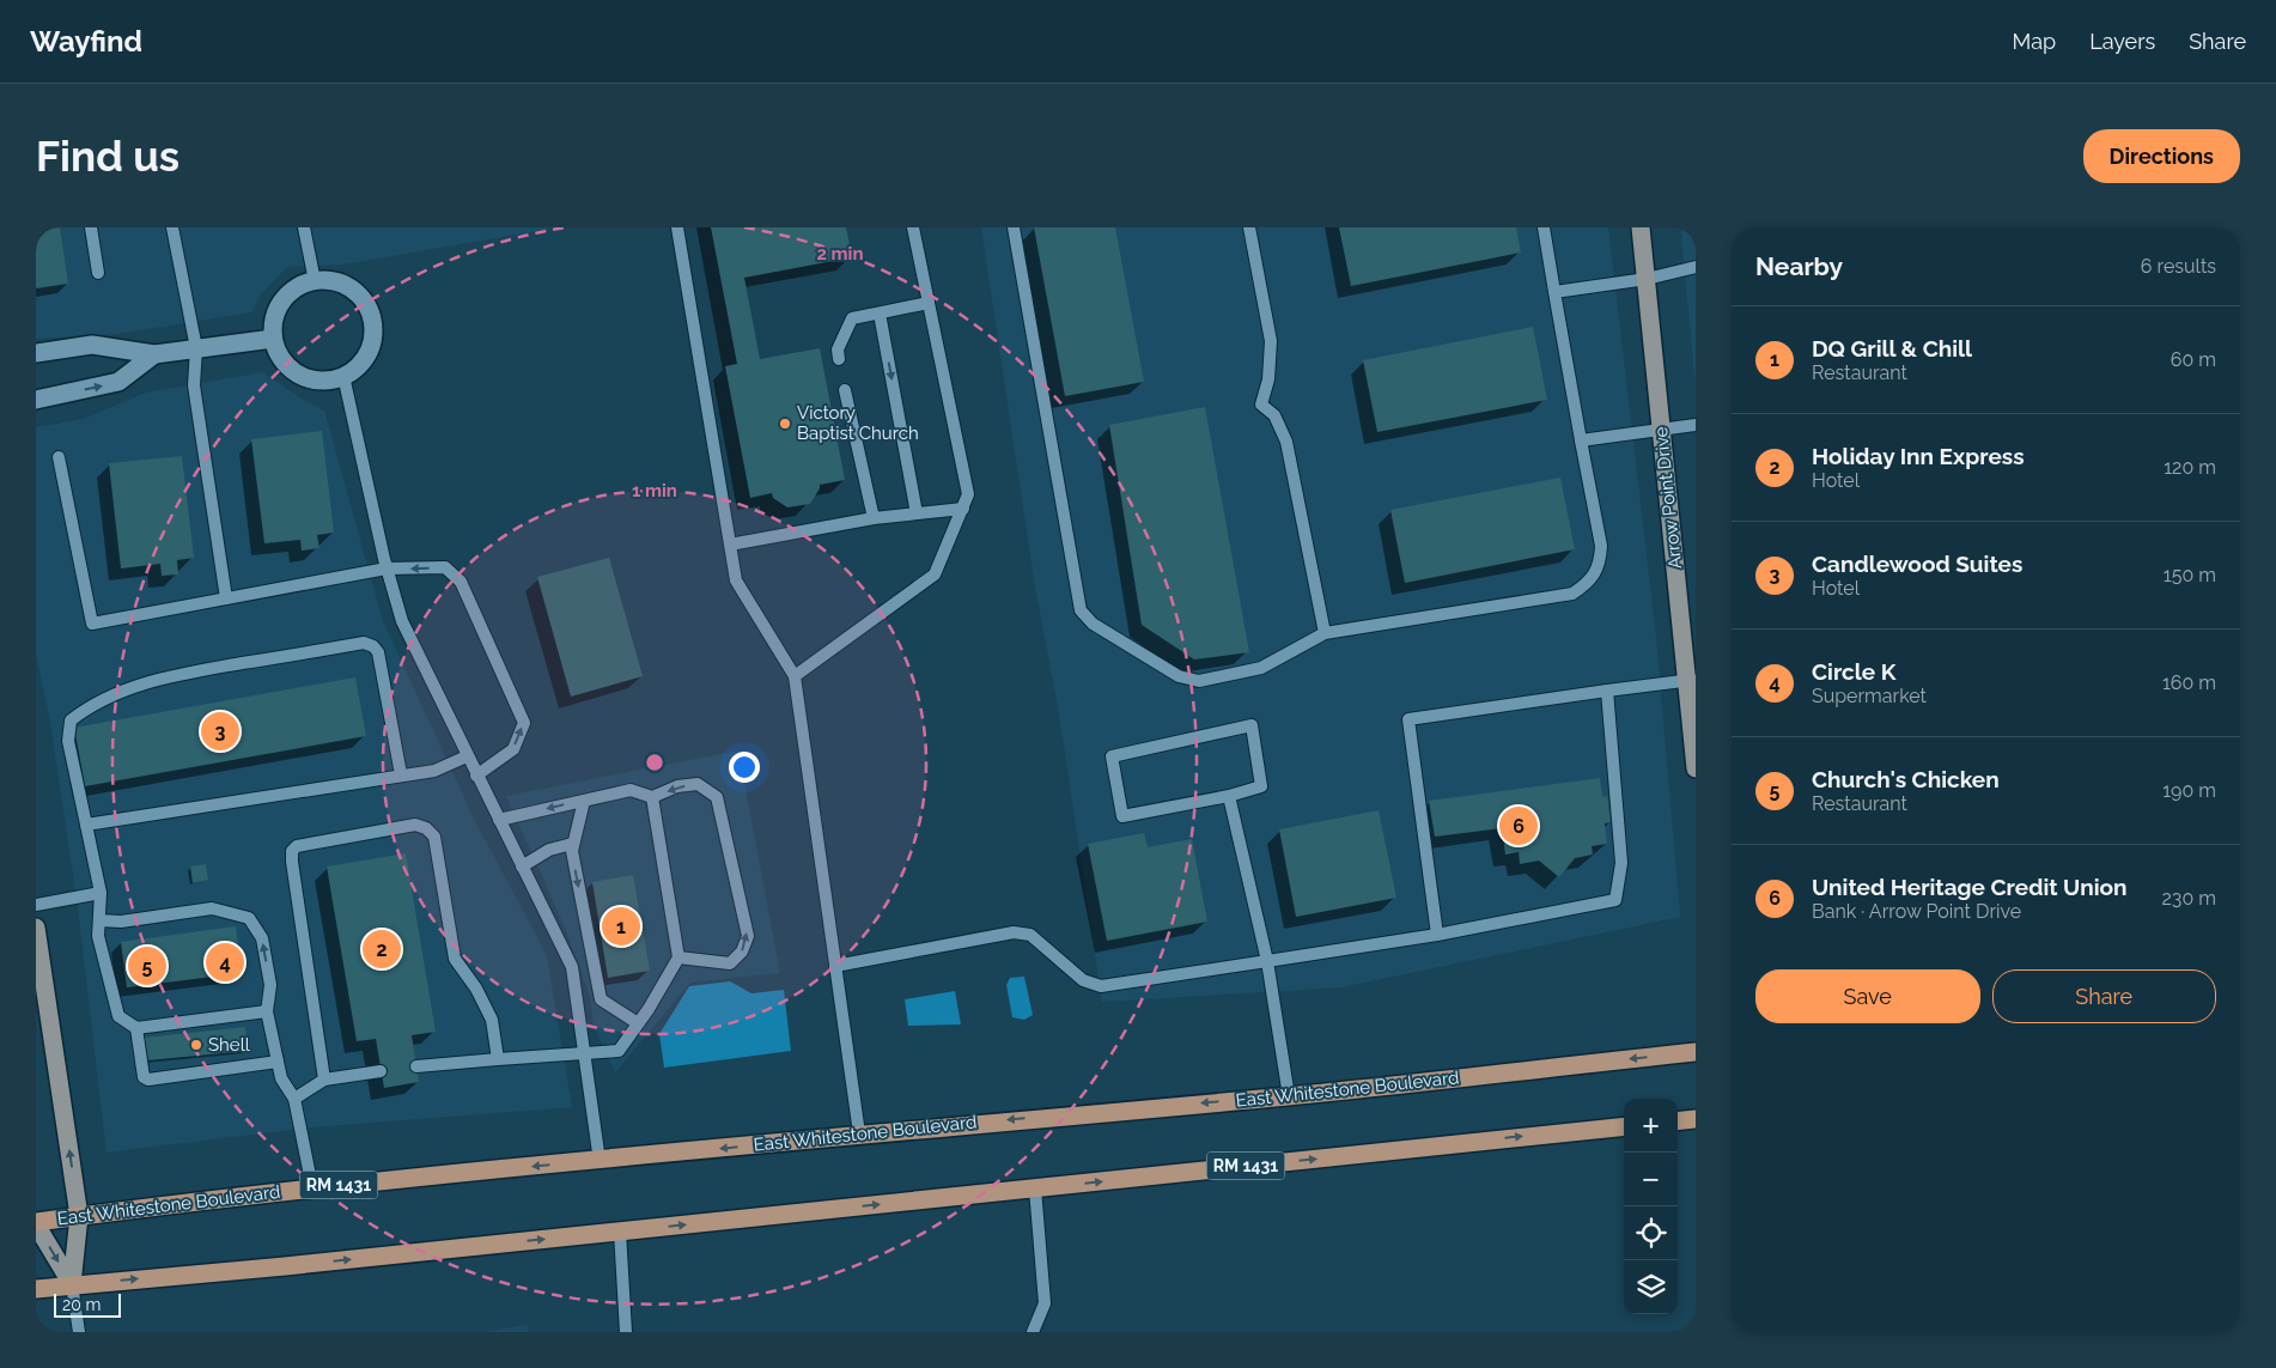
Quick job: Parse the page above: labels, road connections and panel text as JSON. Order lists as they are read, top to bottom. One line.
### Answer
{"streets":{"main road":["East Whitestone Boulevard","RM 1431"],"street":["Arrow Point Drive"]},"places":["Victory Baptist Church","Shell"],"scale_bar":"20 m","page":{"header":"Wayfind","nav":["Map","Layers","Share"],"buttons":["Directions",["Save","Share"]],"title":"Find us","heading":["Nearby","6 results"],"list":[{"mark":"1","name":"DQ Grill & Chill","note":"Restaurant","value":"60 m"},{"mark":"2","name":"Holiday Inn Express","note":"Hotel","value":"120 m"},{"mark":"3","name":"Candlewood Suites","note":"Hotel","value":"150 m"},{"mark":"4","name":"Circle K","note":"Supermarket","value":"160 m"},{"mark":"5","name":"Church's Chicken","note":"Restaurant","value":"190 m"},{"mark":"6","name":"United Heritage Credit Union","note":"Bank · Arrow Point Drive","value":"230 m"}],"pins":["3","6","1","2","4","5"],"map_buttons":["+","−"],"scale":"20 m"},"rings":["2 min","1 min"]}
